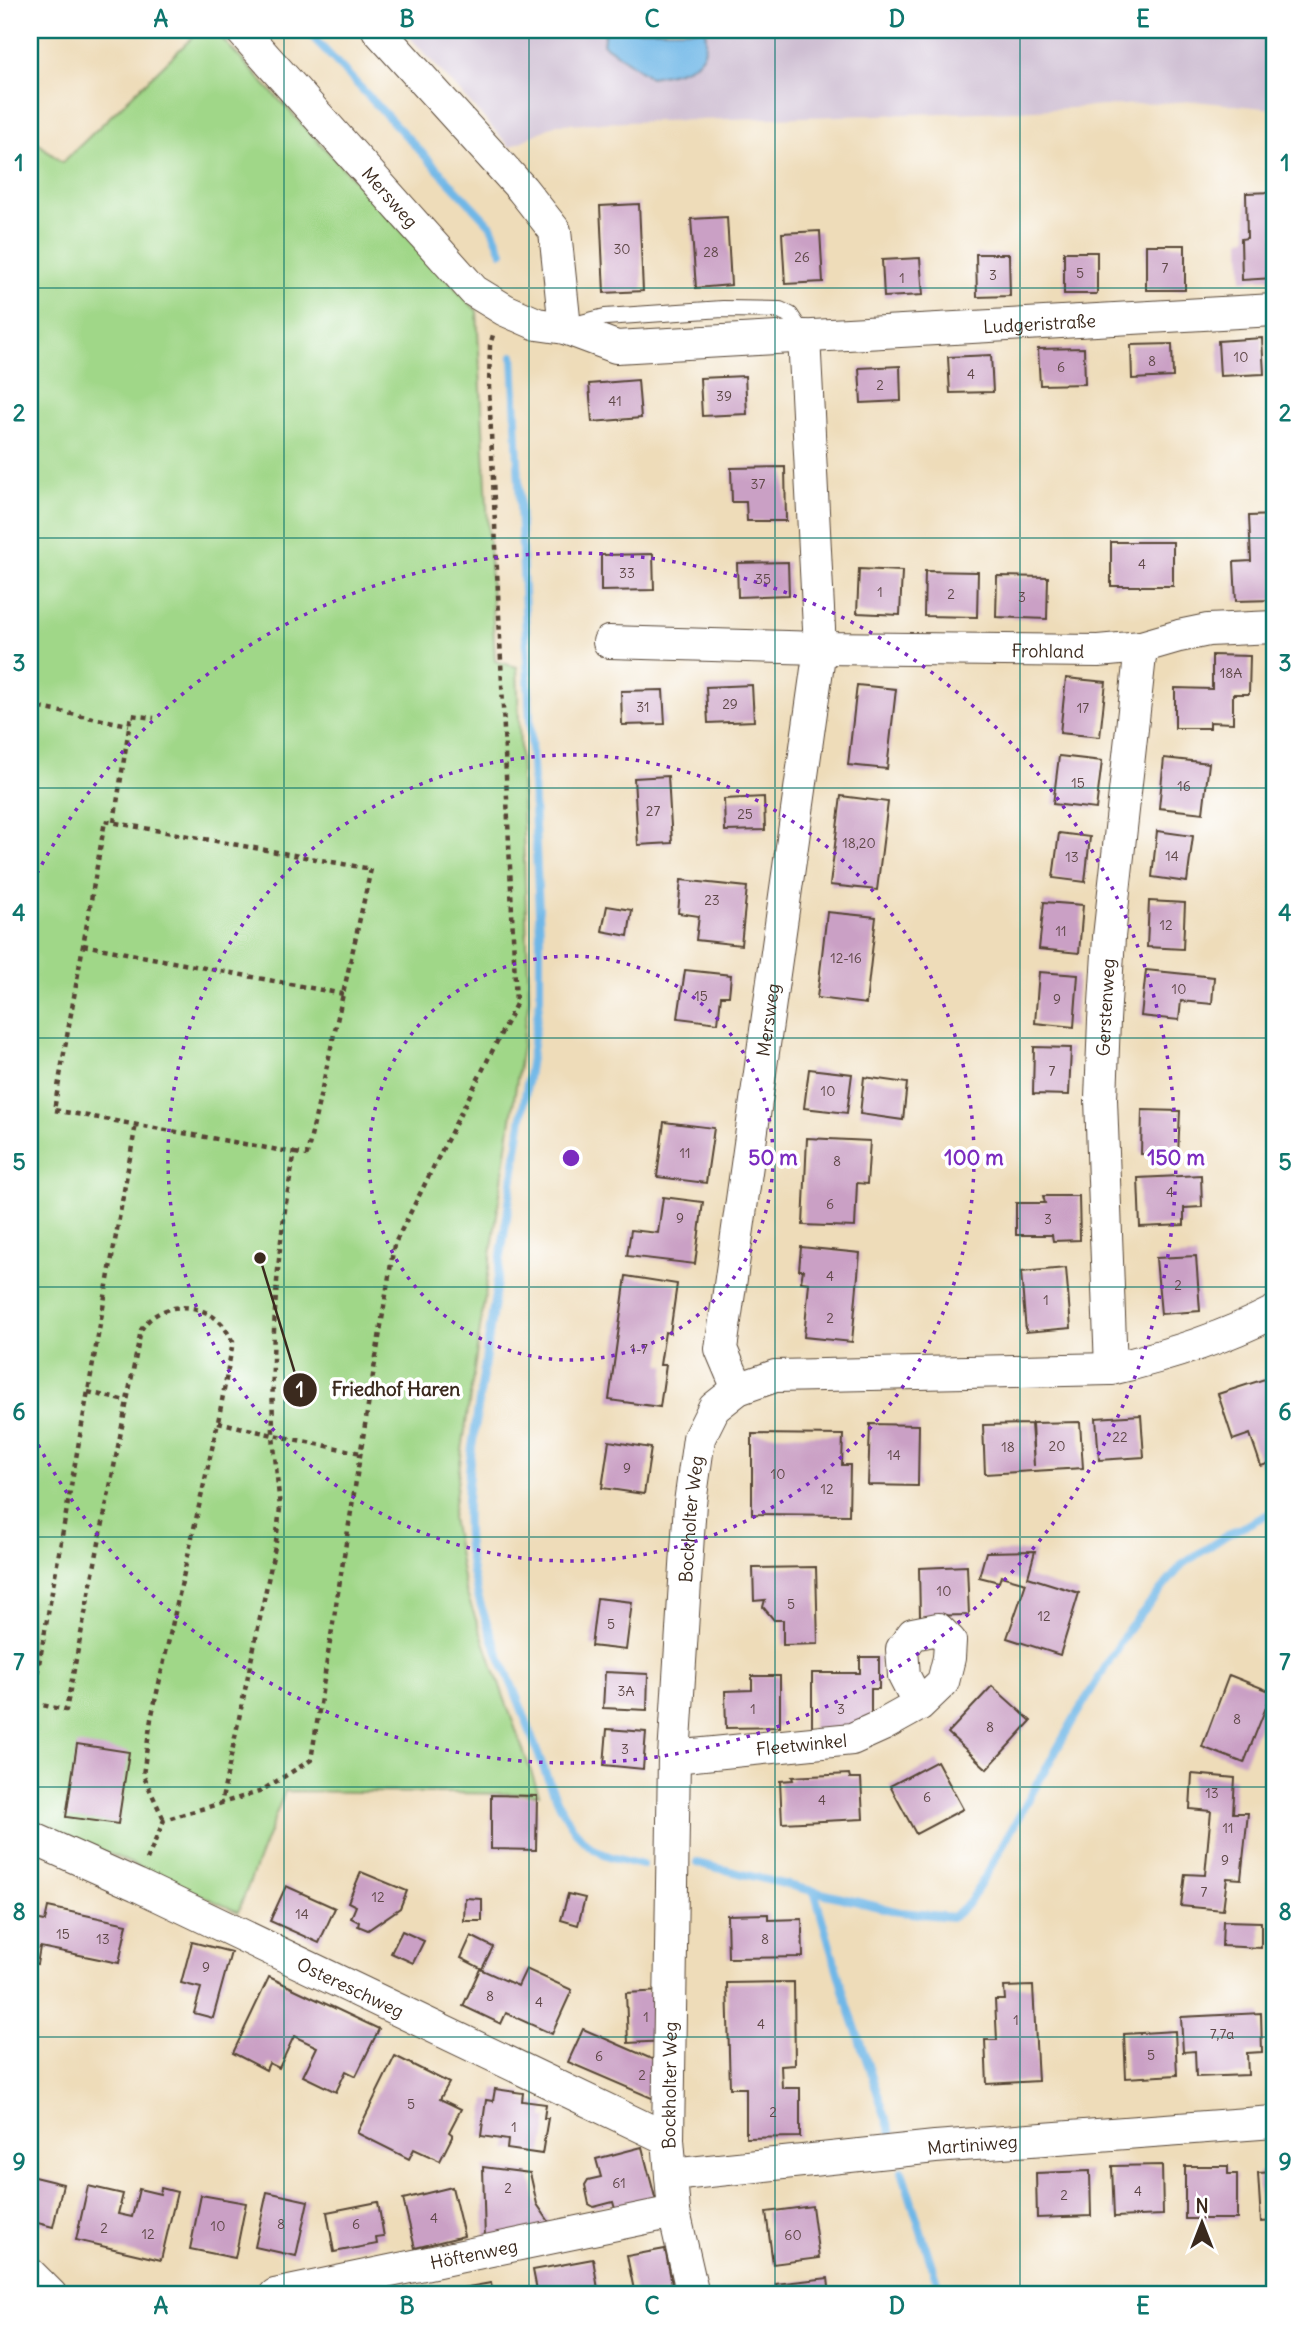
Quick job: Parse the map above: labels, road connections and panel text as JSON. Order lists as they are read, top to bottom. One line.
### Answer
{"streets":{"street":["Mersweg","Ludgeristraße","Frohland","Gerstenweg","Bockholter Weg","Fleetwinkel","Ostereschweg","Martiniweg","Höftenweg"]},"crossings":[["Mersweg","Ludgeristraße"],["Mersweg","Frohland"],["Mersweg","Bockholter Weg"],["Frohland","Gerstenweg"],["Gerstenweg","Bockholter Weg"],["Bockholter Weg","Fleetwinkel"],["Bockholter Weg","Ostereschweg"],["Bockholter Weg","Martiniweg"],["Bockholter Weg","Höftenweg"]],"places":["Friedhof Haren"],"house_numbers":["30","28","26","7","5","3","1","10","8","6","4","2","39","41","37","4","33","35","1","2","3","18A","29","31","17","15","16","27","25","18,20","14","13","23","12","11","12-16","10","15","9","7","10","11","8","4","6","9","3","4","2","1","2","1-7","22","20","18","14","9","10","12","10","5","12","5","3A","1","3","8","8","3","13","6","4","11","9","7","12","14","15","13","8","9","8","4","1","1","4","7,7a","5","6","2","5","2","1","61","2","4","2","4","8","6","10","2","12","60"],"north":"top","grid":{"columns":["A","B","C","D","E"],"rows":["1","2","3","4","5","6","7","8","9"]},"rings":["50 m","100 m","150 m"]}
